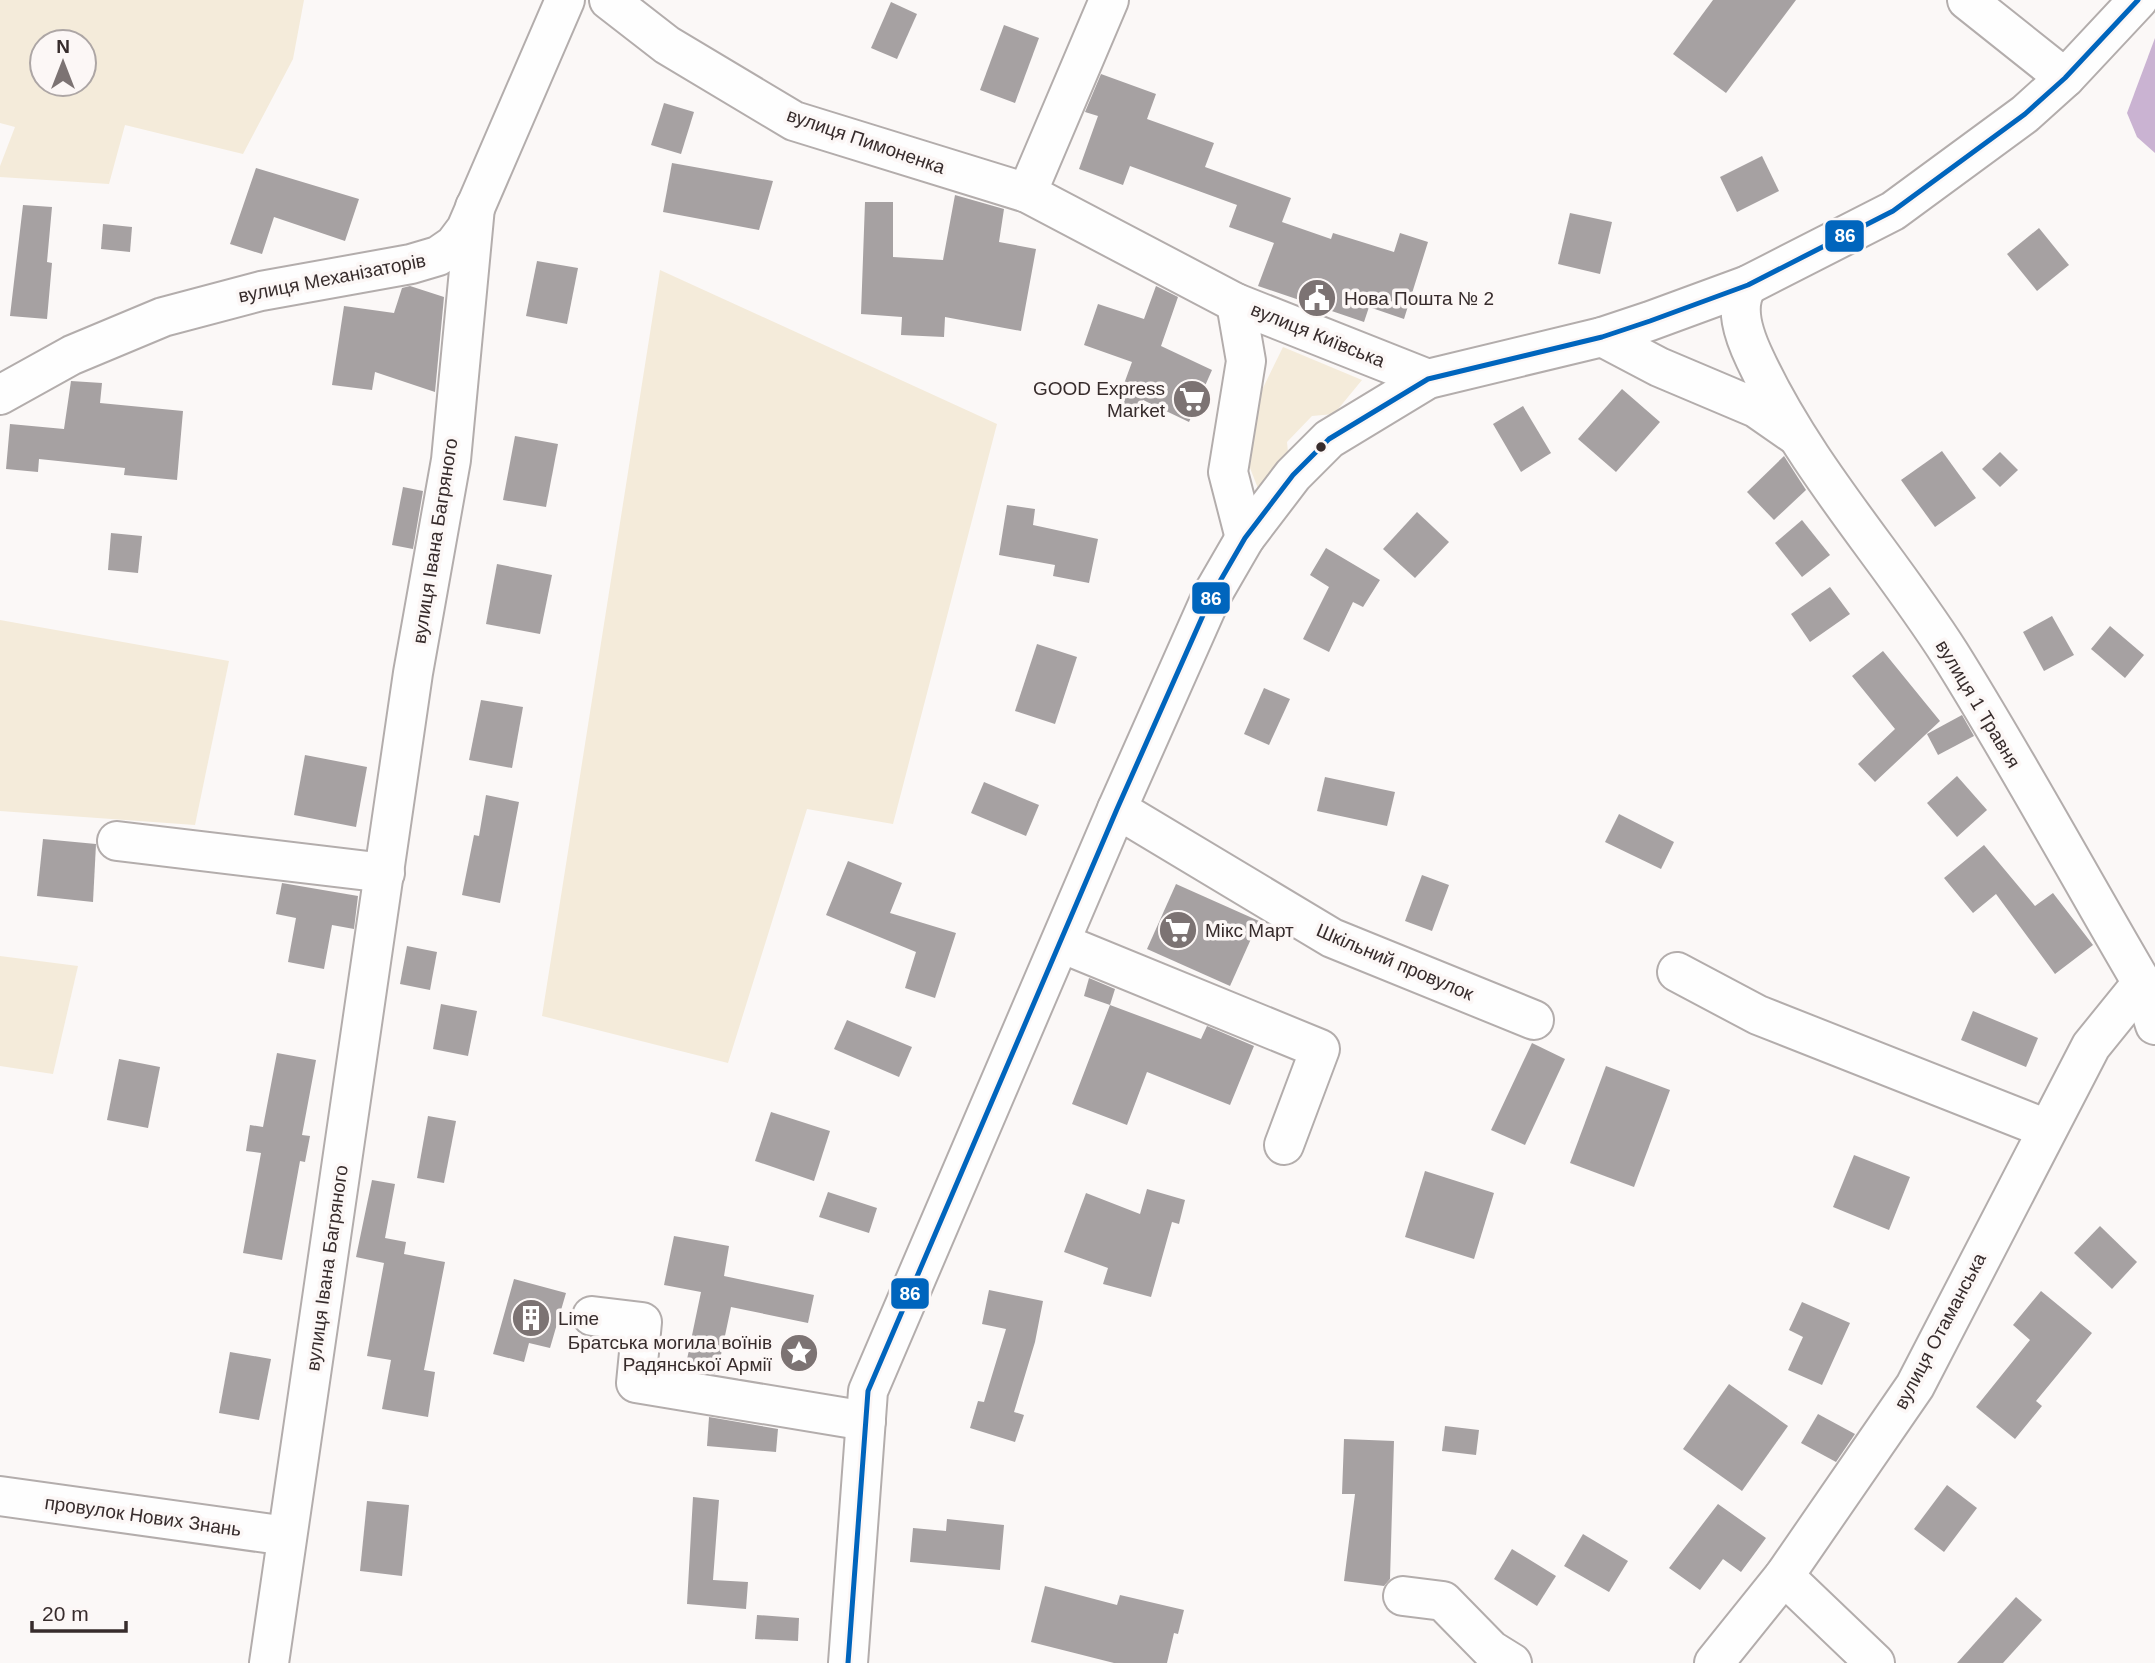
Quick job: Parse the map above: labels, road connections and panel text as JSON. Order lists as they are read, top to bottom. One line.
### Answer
{"streets":{"street":["вулиця Пимоненка","вулиця Механізаторів","вулиця Київська","вулиця Івана Багряного","вулиця 1 Травня","Шкільний провулок","вулиця Отаманська","провулок Нових Знань"]},"crossings":[["вулиця Пимоненка","вулиця Київська"],["вулиця Механізаторів","вулиця Івана Багряного"],["вулиця Івана Багряного","провулок Нових Знань"],["вулиця 1 Травня","вулиця Отаманська"]],"places":{"public building":["Нова Пошта № 2"],"supermarket":["GOOD Express Market","Мікс Март"],"building":["Lime"],"place":["Братська могила воїнів Радянської Армії"]},"lines":["transit line 86"],"scale_bar":"20 m","north":"top"}
